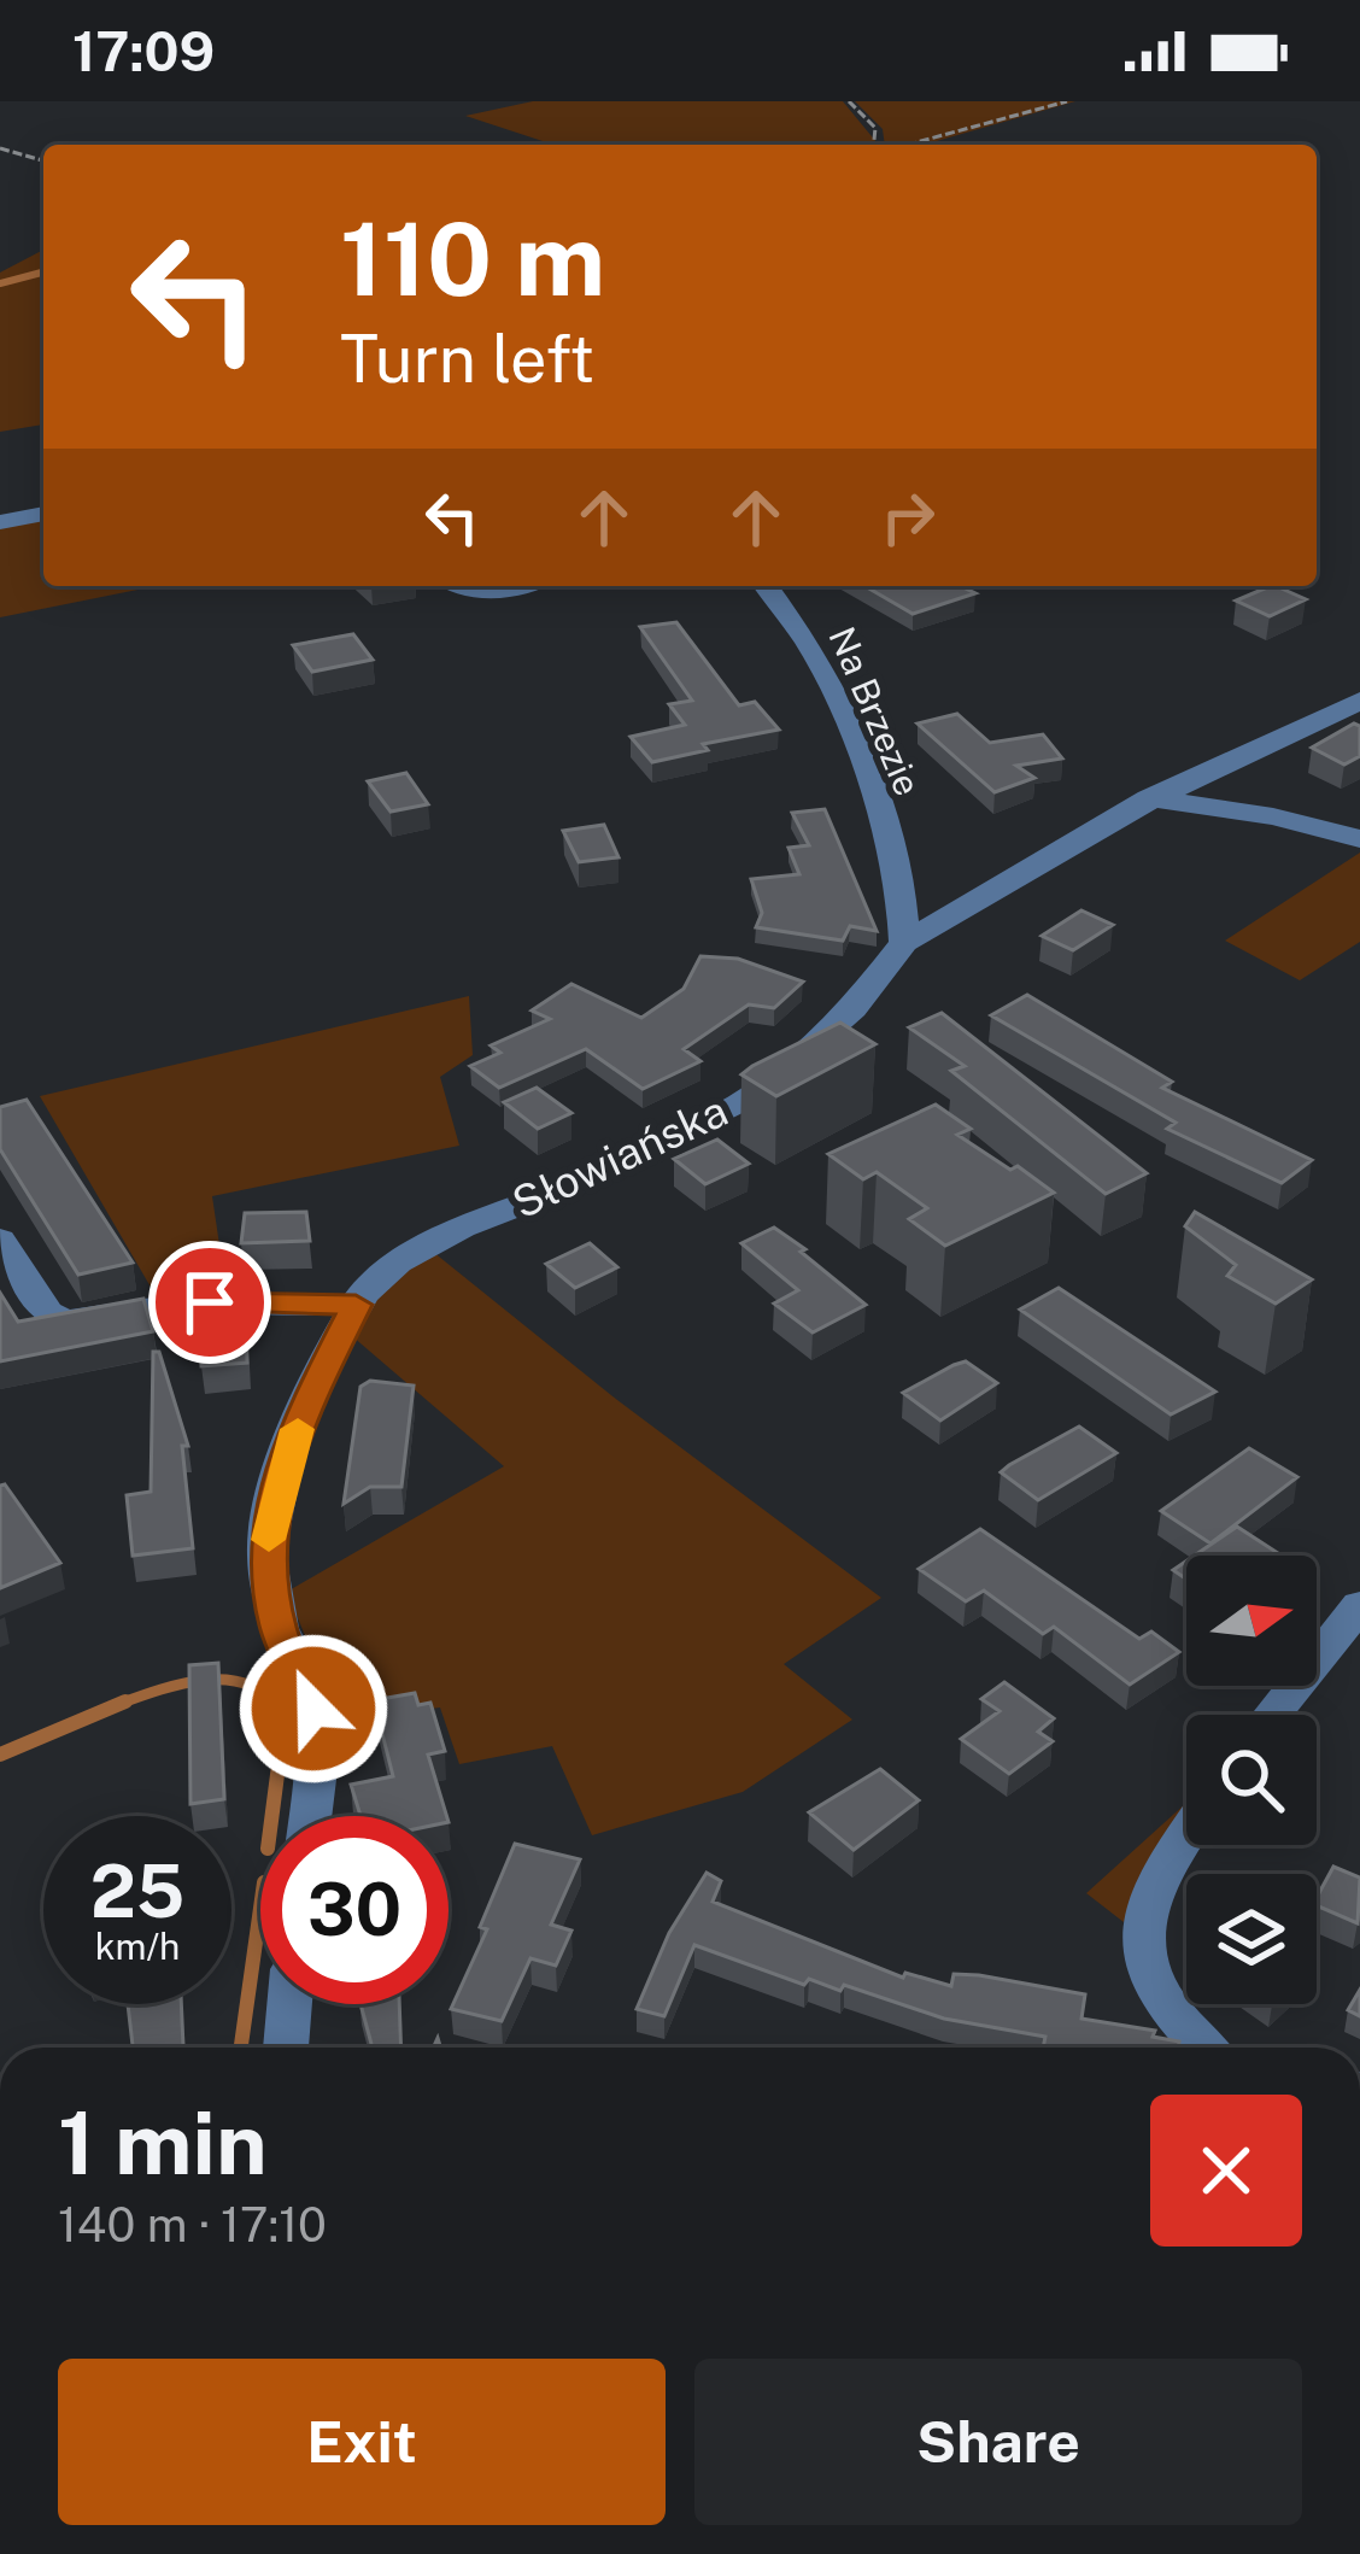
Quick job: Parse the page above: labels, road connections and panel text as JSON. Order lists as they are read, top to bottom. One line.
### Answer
{"streets":{"street":["Na Brzezie","Słowiańska"]},"crossings":[["Na Brzezie","Słowiańska"]],"north":"right","page":{"status":"17:09","turn":["110 m","Turn left"],"speed":"25 km/h","limit":"30","heading":["1 min","140 m · 17:10"],"buttons":["Exit","Share"]}}
